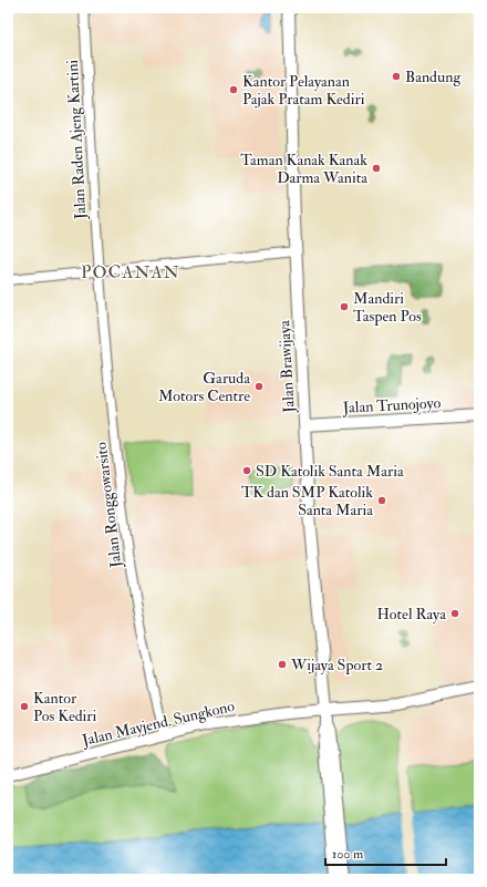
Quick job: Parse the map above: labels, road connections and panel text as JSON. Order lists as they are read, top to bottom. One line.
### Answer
{"streets":{"main road":["Jalan Brawijaya","Jalan Trunojoyo","Jalan Mayjend. Sungkono"],"street":["Jalan Raden Ajeng Kartini","Jalan Ronggowarsito"]},"crossings":[["Jalan Raden Ajeng Kartini","Jalan Ronggowarsito"],["Jalan Brawijaya","Jalan Trunojoyo"],["Jalan Brawijaya","Jalan Mayjend. Sungkono"],["Jalan Ronggowarsito","Jalan Mayjend. Sungkono"]],"districts":["POCANAN"],"places":["Bandung","Kantor Pelayanan Pajak Pratam Kediri","Taman Kanak Kanak Darma Wanita","Mandiri Taspen Pos","Garuda Motors Centre","SD Katolik Santa Maria","TK dan SMP Katolik Santa Maria","Hotel Raya","Wijaya Sport 2","Kantor Pos Kediri"],"scale_bar":"100 m"}
